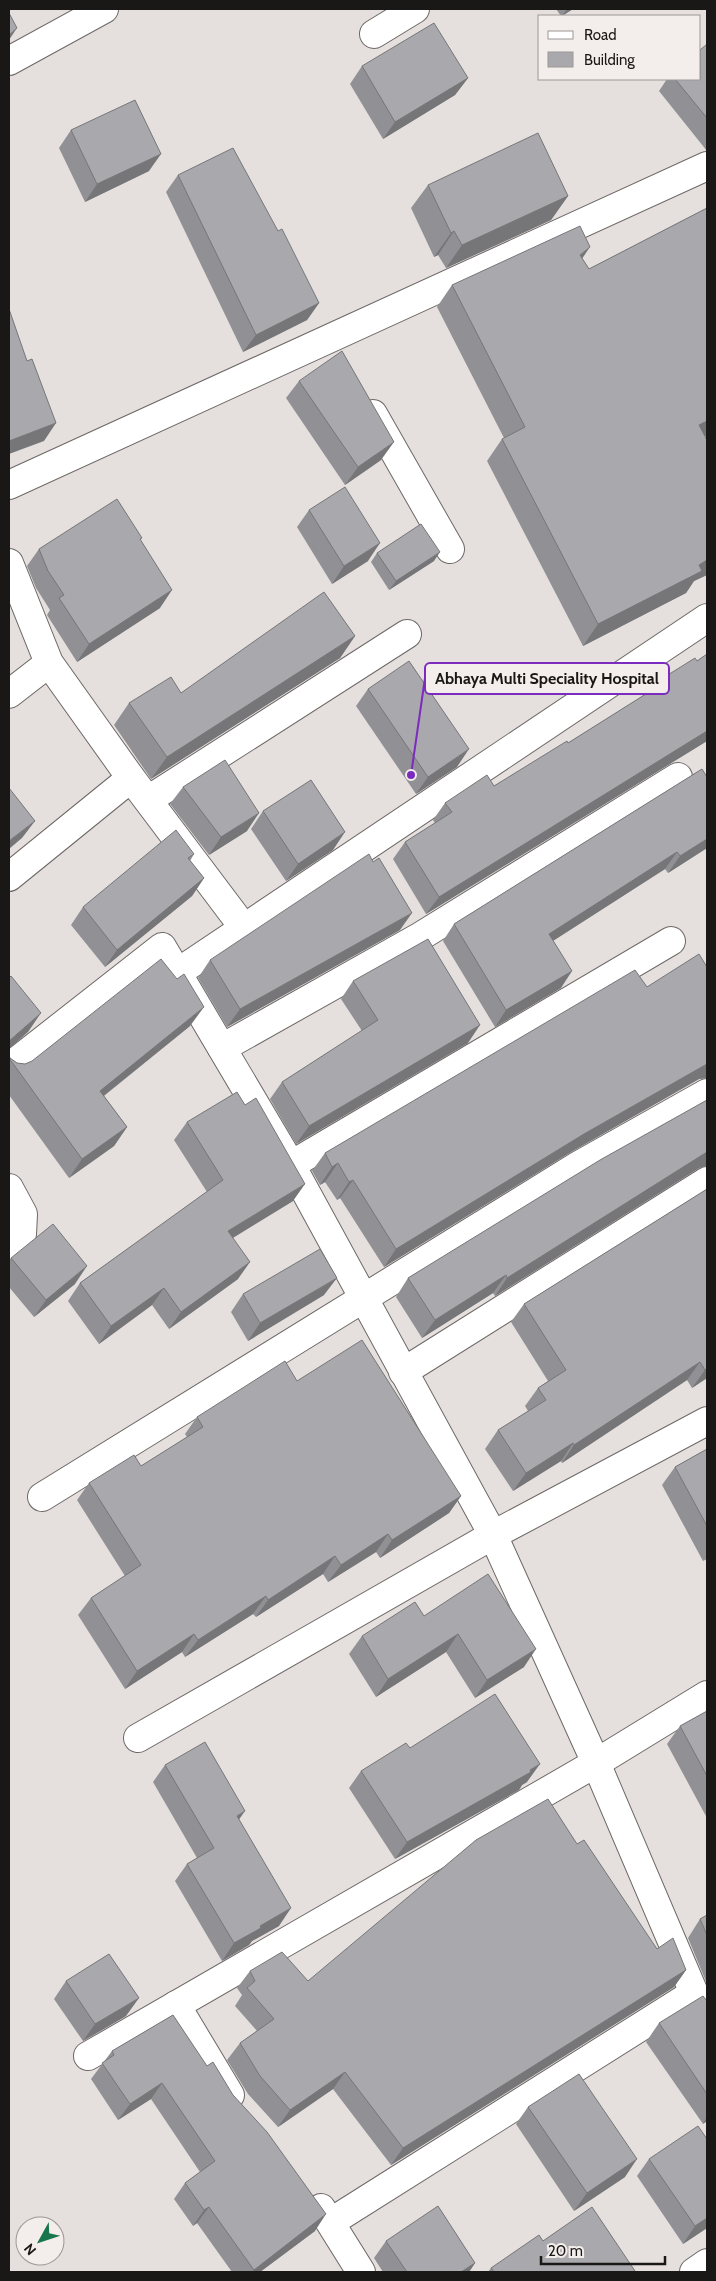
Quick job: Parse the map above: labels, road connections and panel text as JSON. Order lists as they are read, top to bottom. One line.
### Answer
{"places":["Abhaya Multi Speciality Hospital"],"legend":["Road","Building"],"scale_bar":"20 m","north":"bottom left"}
